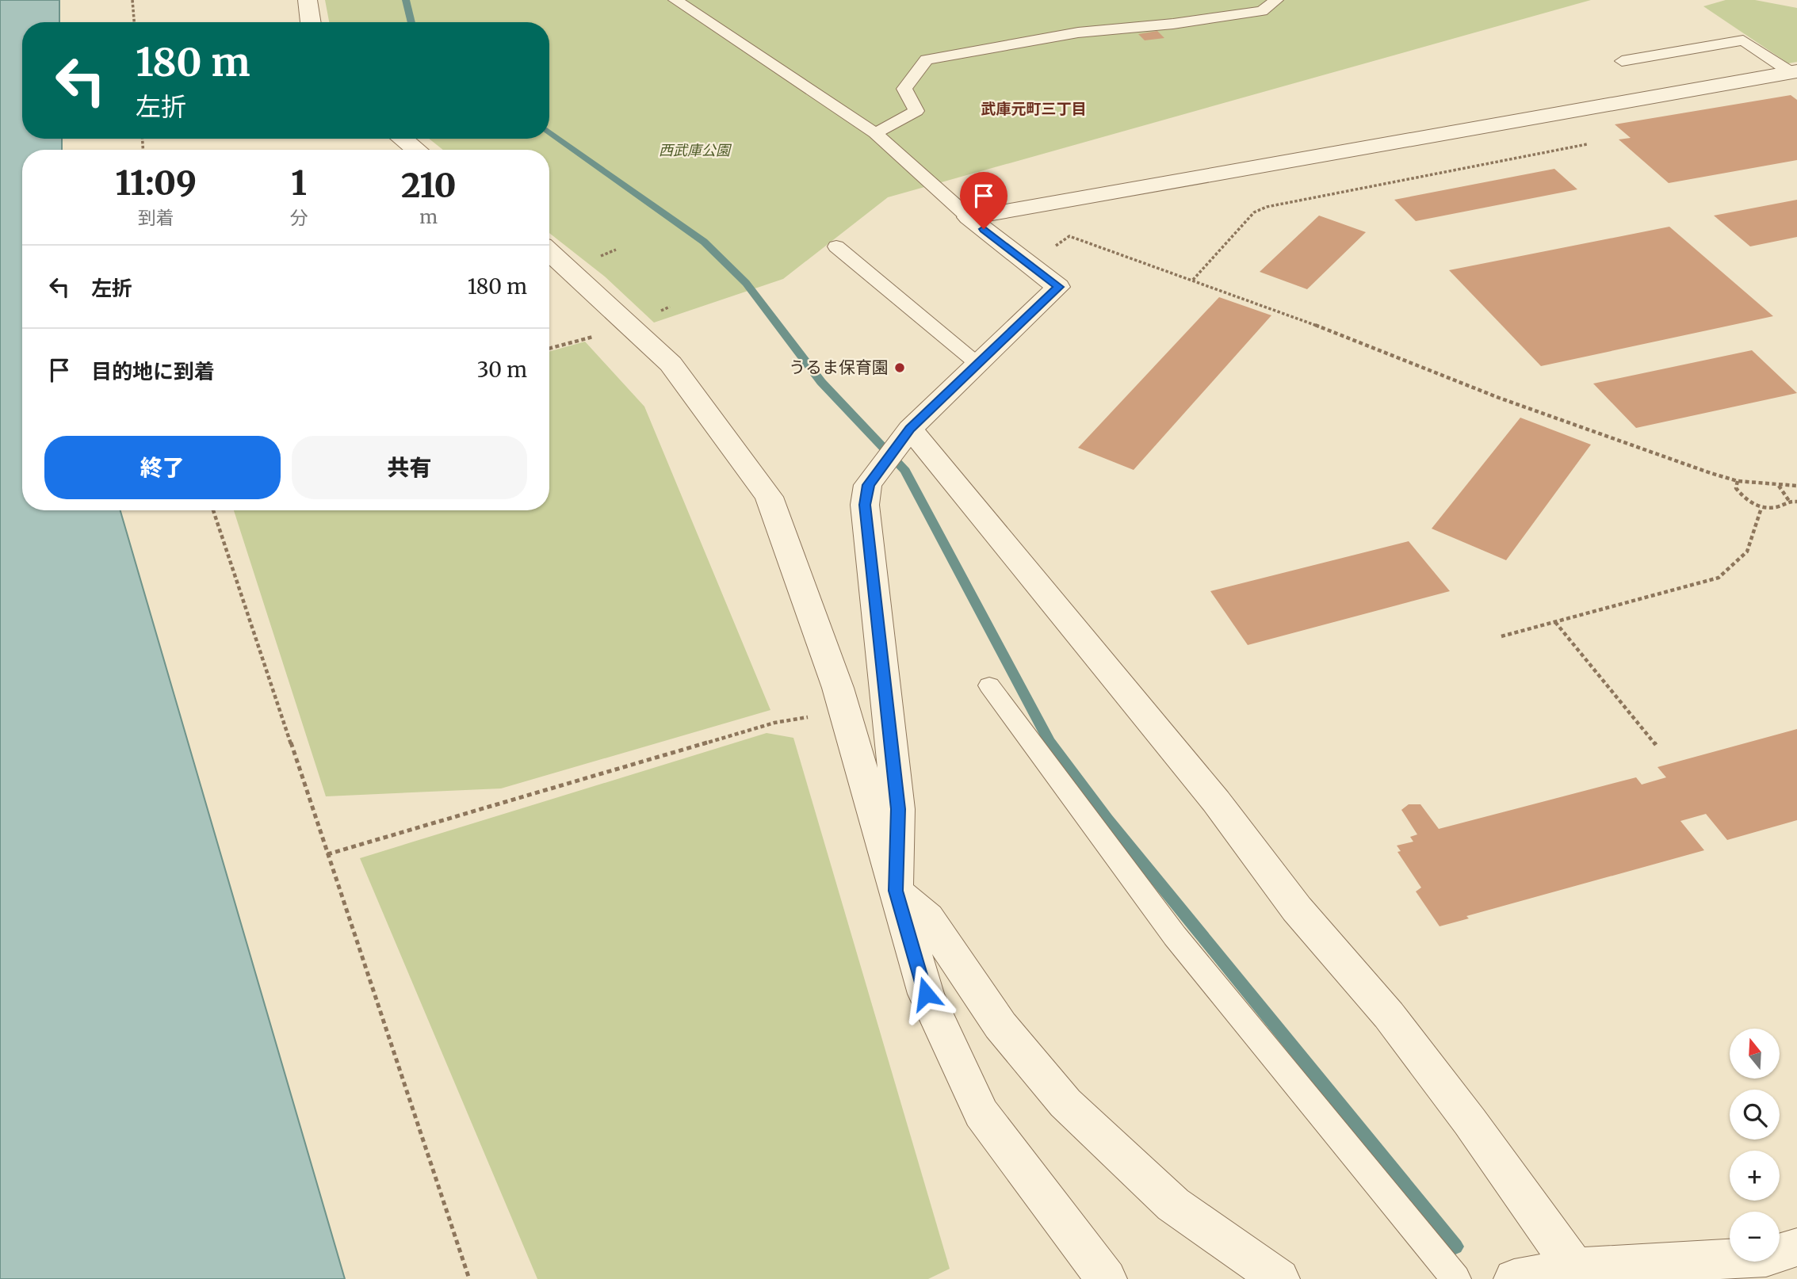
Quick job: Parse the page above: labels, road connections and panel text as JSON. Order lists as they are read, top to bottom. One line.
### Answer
{"districts":["武庫元町三丁目"],"parks":["西武庫公園"],"places":["うるま保育園"],"north":"top","page":{"turn":["180 m","左折"],"eta":["11:09","到着","1","分","210","m"],"list":[{"name":"左折","value":"180 m"},{"name":"目的地に到着","value":"30 m"}],"buttons":["終了","共有"],"map_buttons":["+","−"]}}
